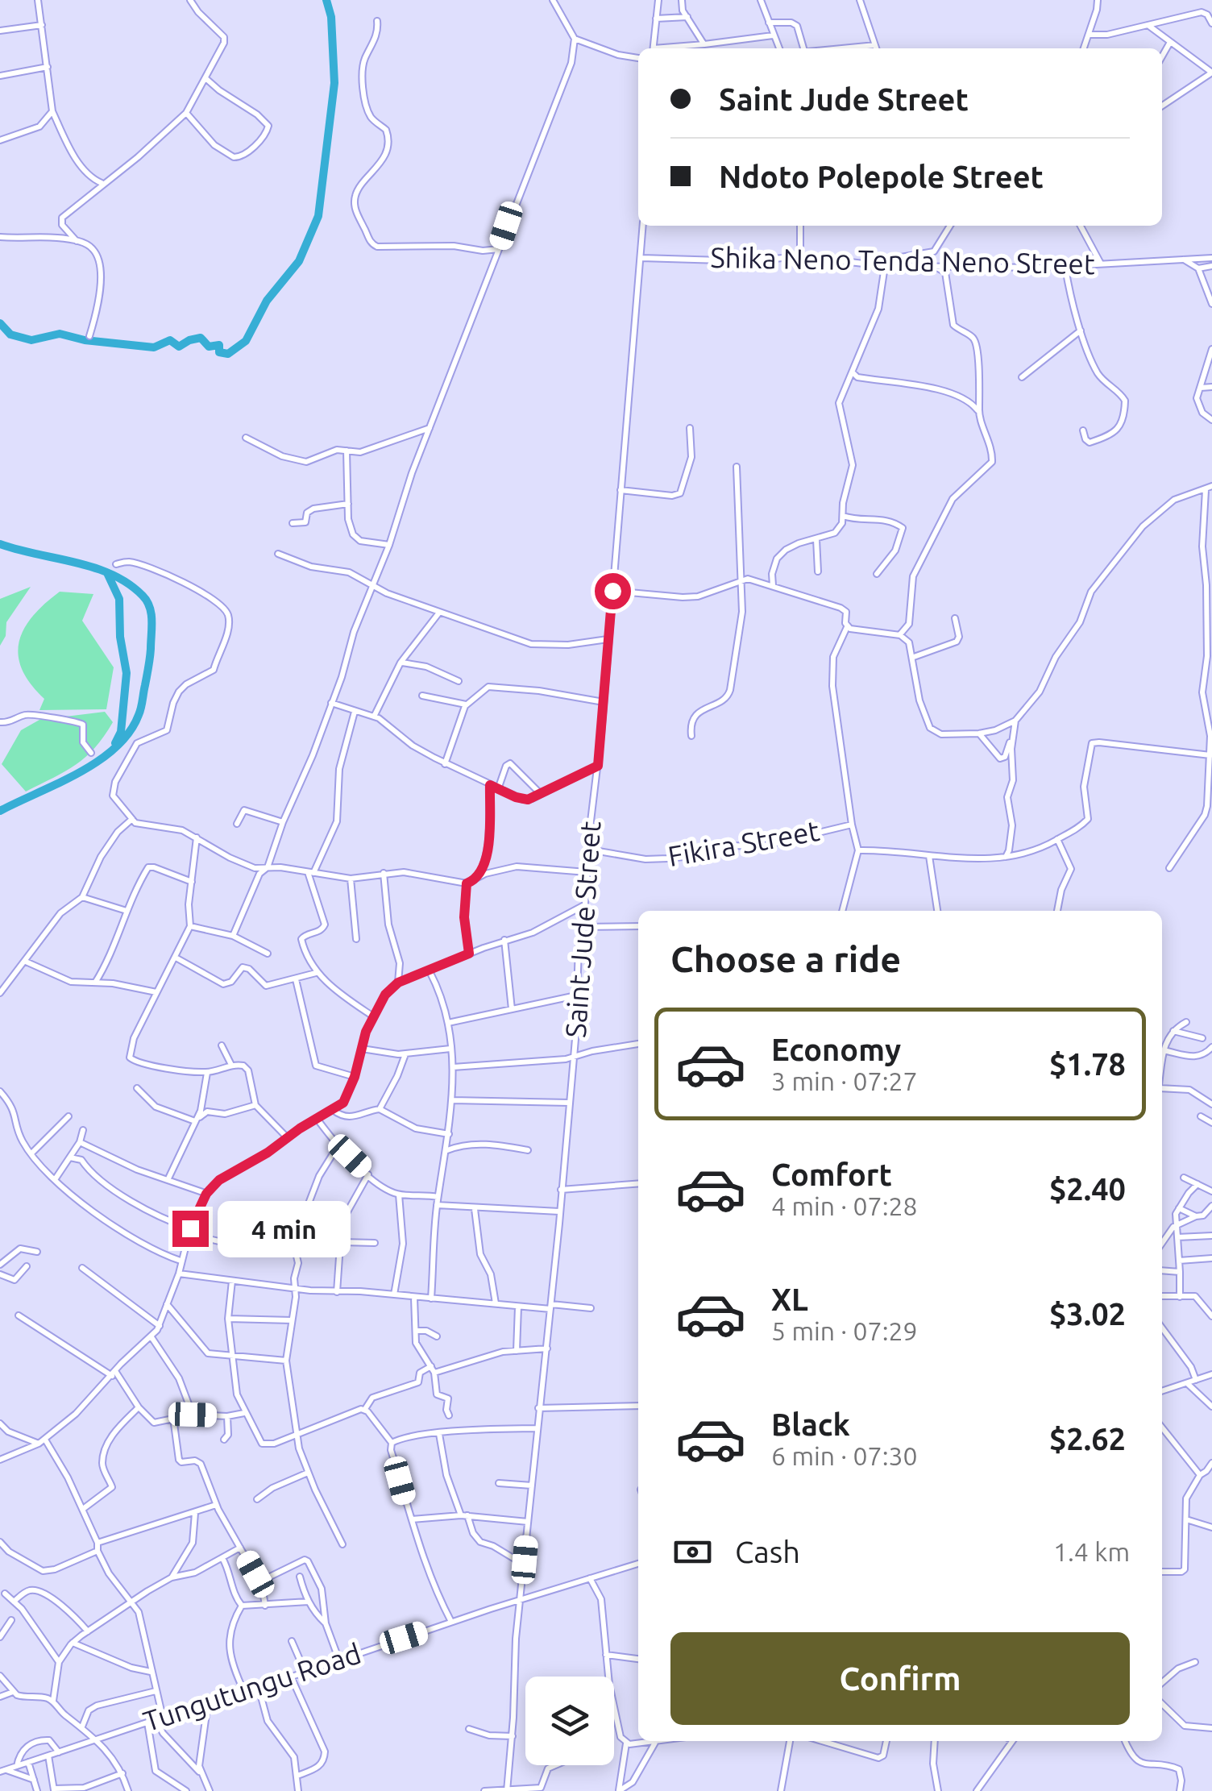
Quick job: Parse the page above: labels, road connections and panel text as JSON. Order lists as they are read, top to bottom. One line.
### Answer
{"streets":{"street":["Shika Neno Tenda Neno Street","Fikira Street","Saint Jude Street","Tungutungu Road"]},"crossings":[["Shika Neno Tenda Neno Street","Saint Jude Street"],["Fikira Street","Saint Jude Street"],["Saint Jude Street","Tungutungu Road"]],"page":{"banner":["Saint Jude Street","Ndoto Polepole Street"],"heading":"Choose a ride","list":[{"name":"Economy","note":"3 min · 07:27","value":"$1.78"},{"name":"Comfort","note":"4 min · 07:28","value":"$2.40"},{"name":"XL","note":"5 min · 07:29","value":"$3.02"},{"name":"Black","note":"6 min · 07:30","value":"$2.62"}],"bubble":"4 min","pay":["Cash","1.4 km"],"buttons":"Confirm"}}
